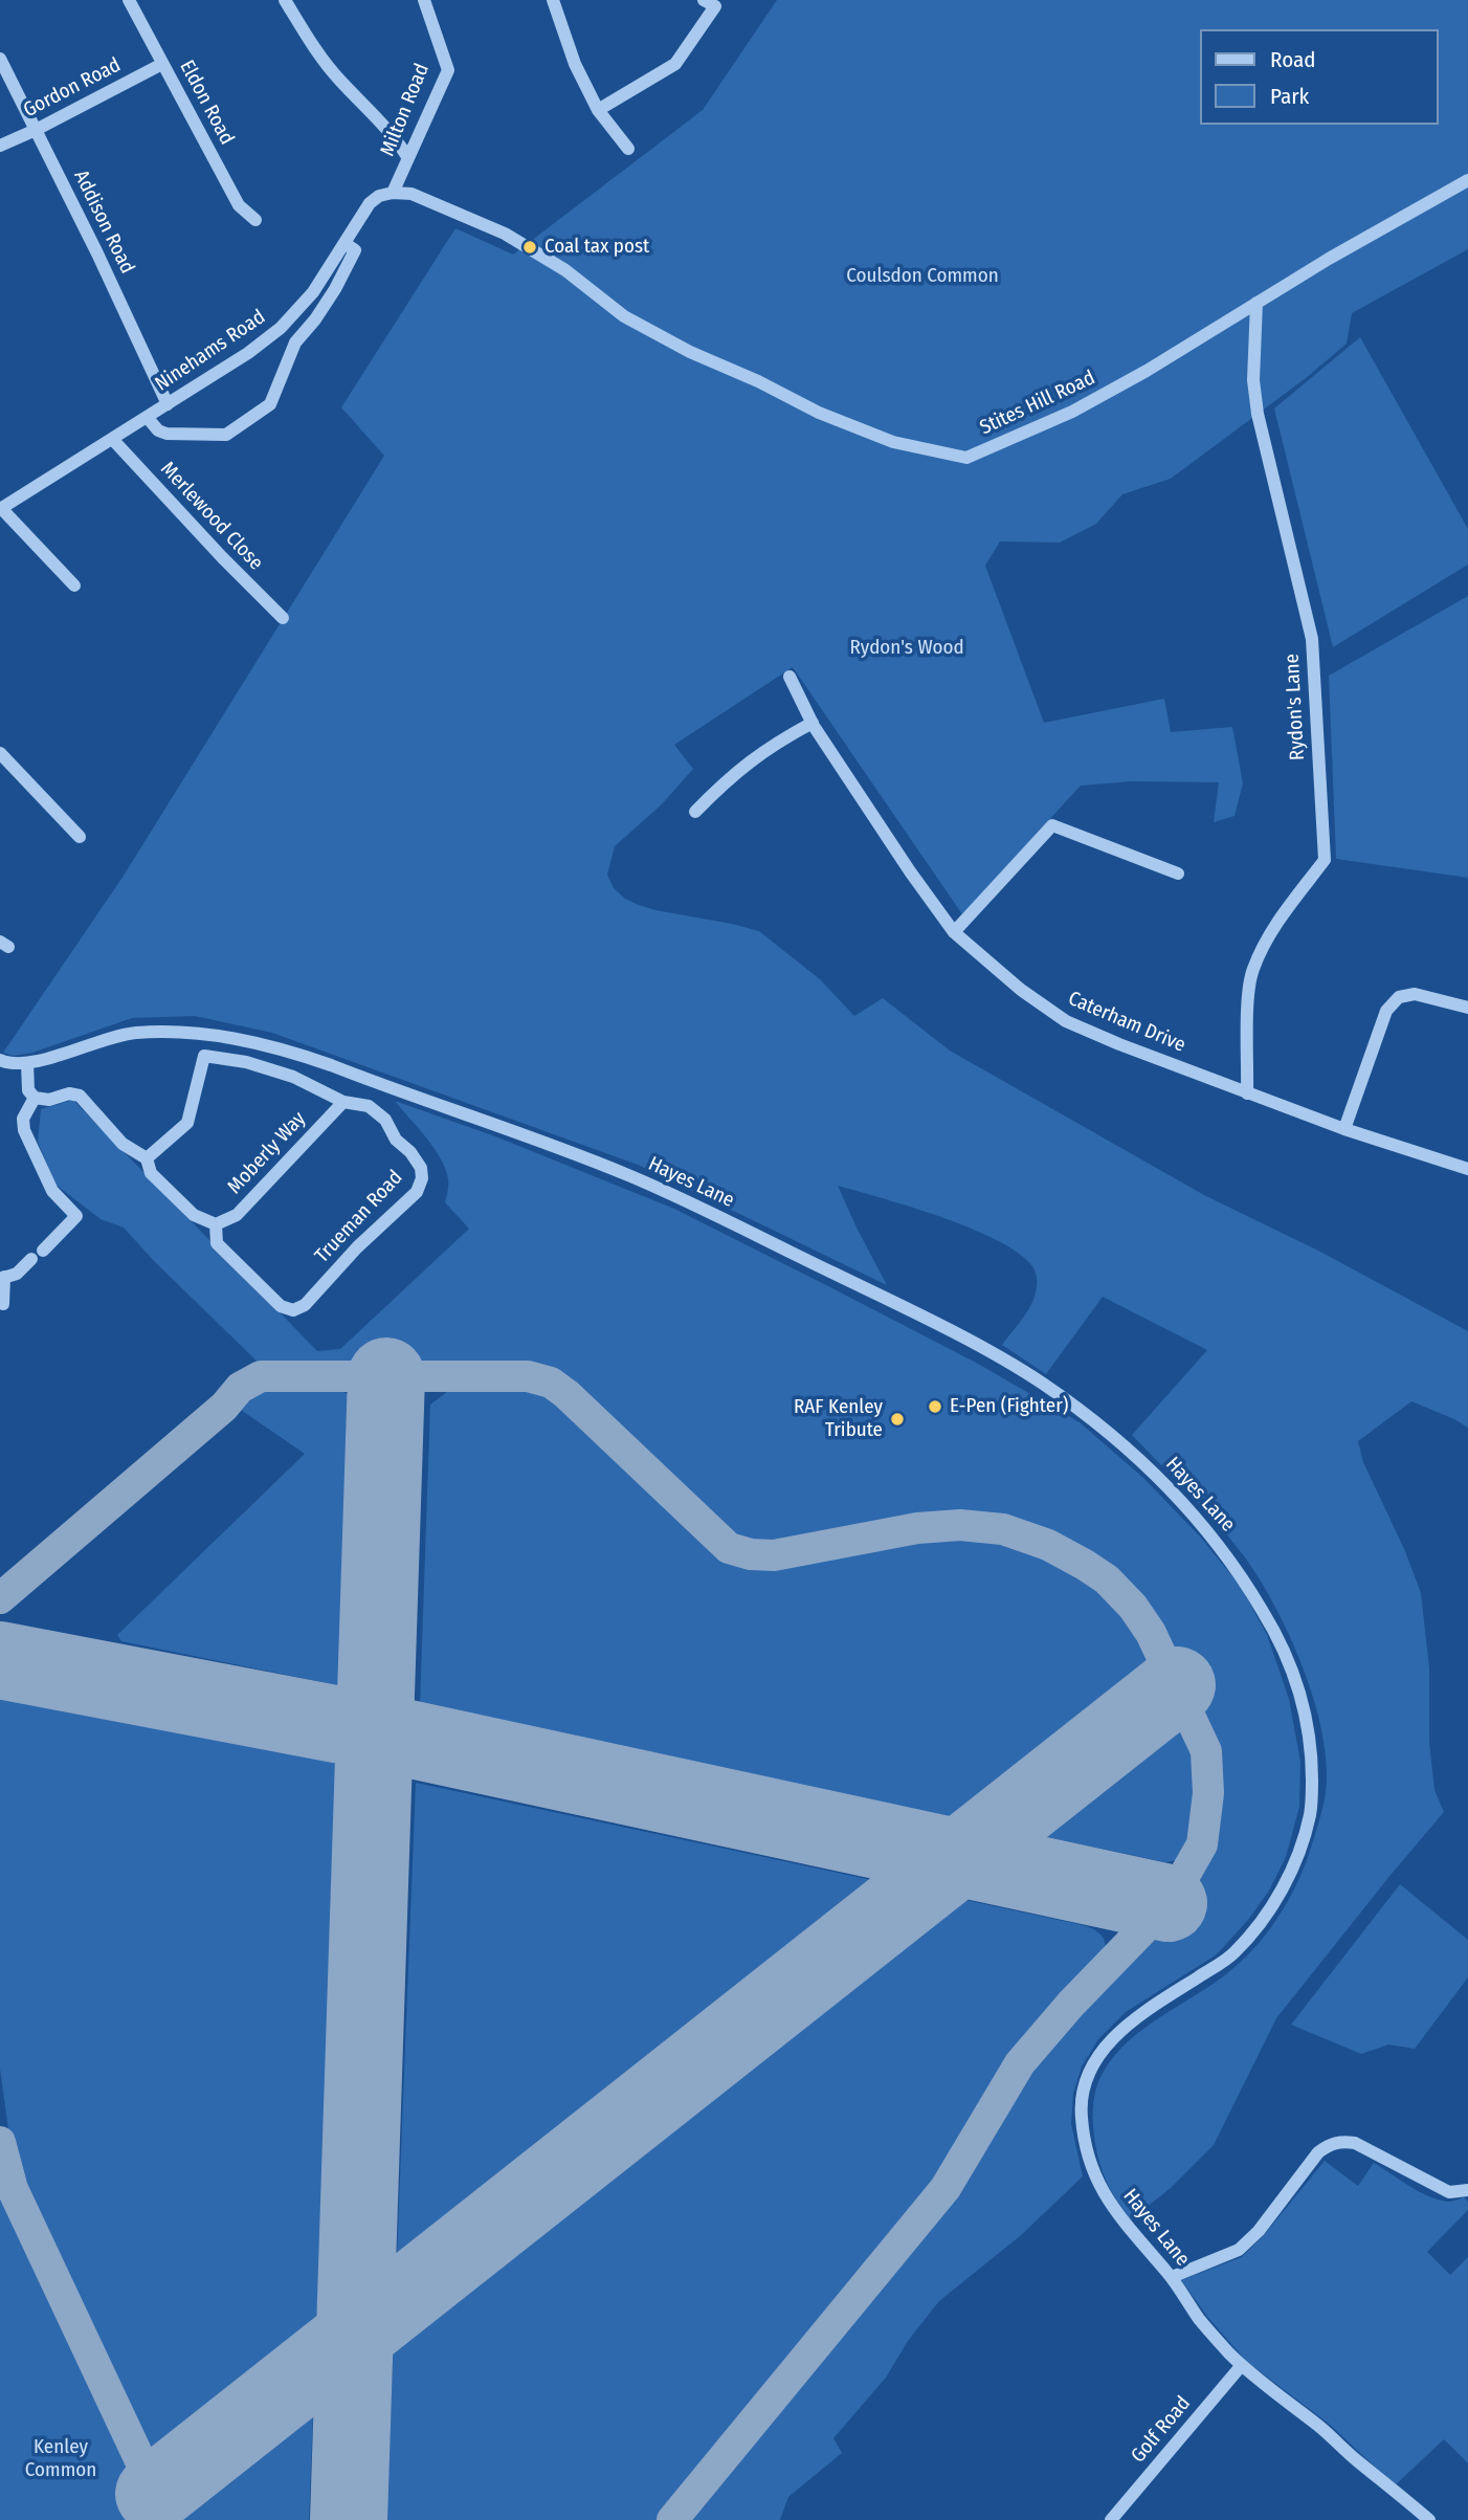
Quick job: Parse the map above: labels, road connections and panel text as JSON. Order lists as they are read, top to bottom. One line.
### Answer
{"streets":{"street":["Gordon Road","Eldon Road","Milton Road","Addison Road","Ninehams Road","Stites Hill Road","Merlewood Close","Rydon's Lane","Caterham Drive","Moberly Way","Hayes Lane","Trueman Road","Golf Road"]},"crossings":[["Gordon Road","Eldon Road"],["Gordon Road","Addison Road"],["Milton Road","Ninehams Road"],["Milton Road","Stites Hill Road"],["Addison Road","Ninehams Road"],["Ninehams Road","Stites Hill Road"],["Ninehams Road","Merlewood Close"],["Stites Hill Road","Rydon's Lane"],["Rydon's Lane","Caterham Drive"],["Moberly Way","Trueman Road"],["Hayes Lane","Golf Road"]],"parks":["Coulsdon Common","Rydon's Wood","Kenley Common"],"places":["Coal tax post","E-Pen (Fighter)","RAF Kenley Tribute"],"legend":["Road","Park"]}
